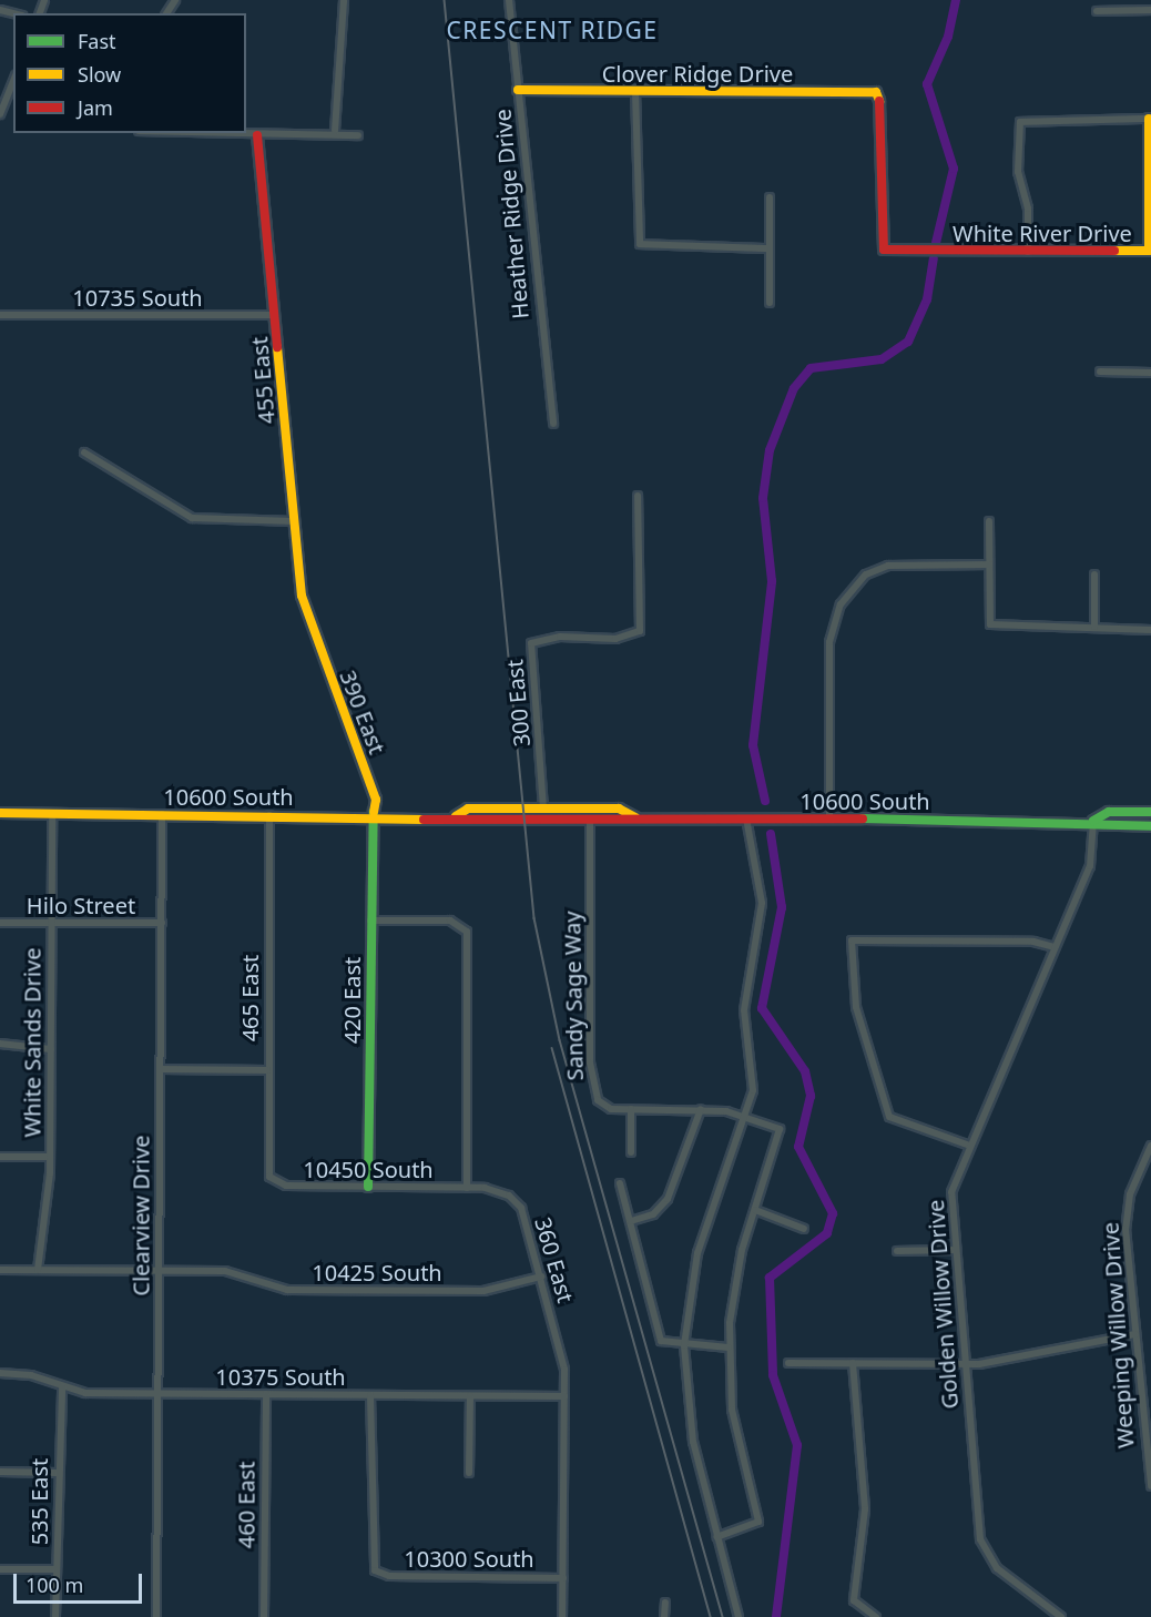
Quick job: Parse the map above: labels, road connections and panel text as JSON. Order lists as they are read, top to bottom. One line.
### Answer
{"streets":{"street":["Clover Ridge Drive","Heather Ridge Drive","White River Drive","10735 South","455 East","300 East","390 East","10600 South","Hilo Street","Sandy Sage Way","465 East","420 East","White Sands Drive","10450 South","Clearview Drive","360 East","10425 South","Golden Willow Drive","Weeping Willow Drive","10375 South","535 East","460 East","10300 South"]},"crossings":[["Clover Ridge Drive","Heather Ridge Drive"],["Clover Ridge Drive","White River Drive"],["10735 South","455 East"],["455 East","390 East"],["300 East","10600 South"],["390 East","10600 South"],["390 East","420 East"],["10600 South","Sandy Sage Way"],["10600 South","465 East"],["10600 South","420 East"],["10600 South","White Sands Drive"],["10600 South","Clearview Drive"],["10600 South","Golden Willow Drive"],["Hilo Street","White Sands Drive"],["Hilo Street","Clearview Drive"],["465 East","10450 South"],["420 East","10450 South"],["White Sands Drive","10425 South"],["10450 South","360 East"],["Clearview Drive","10425 South"],["Clearview Drive","10375 South"],["360 East","10425 South"],["360 East","10375 South"],["360 East","10300 South"],["10375 South","535 East"],["10375 South","460 East"],["10375 South","10300 South"]],"districts":["CRESCENT RIDGE"],"legend":["Fast","Slow","Jam"],"scale_bar":"100 m"}
